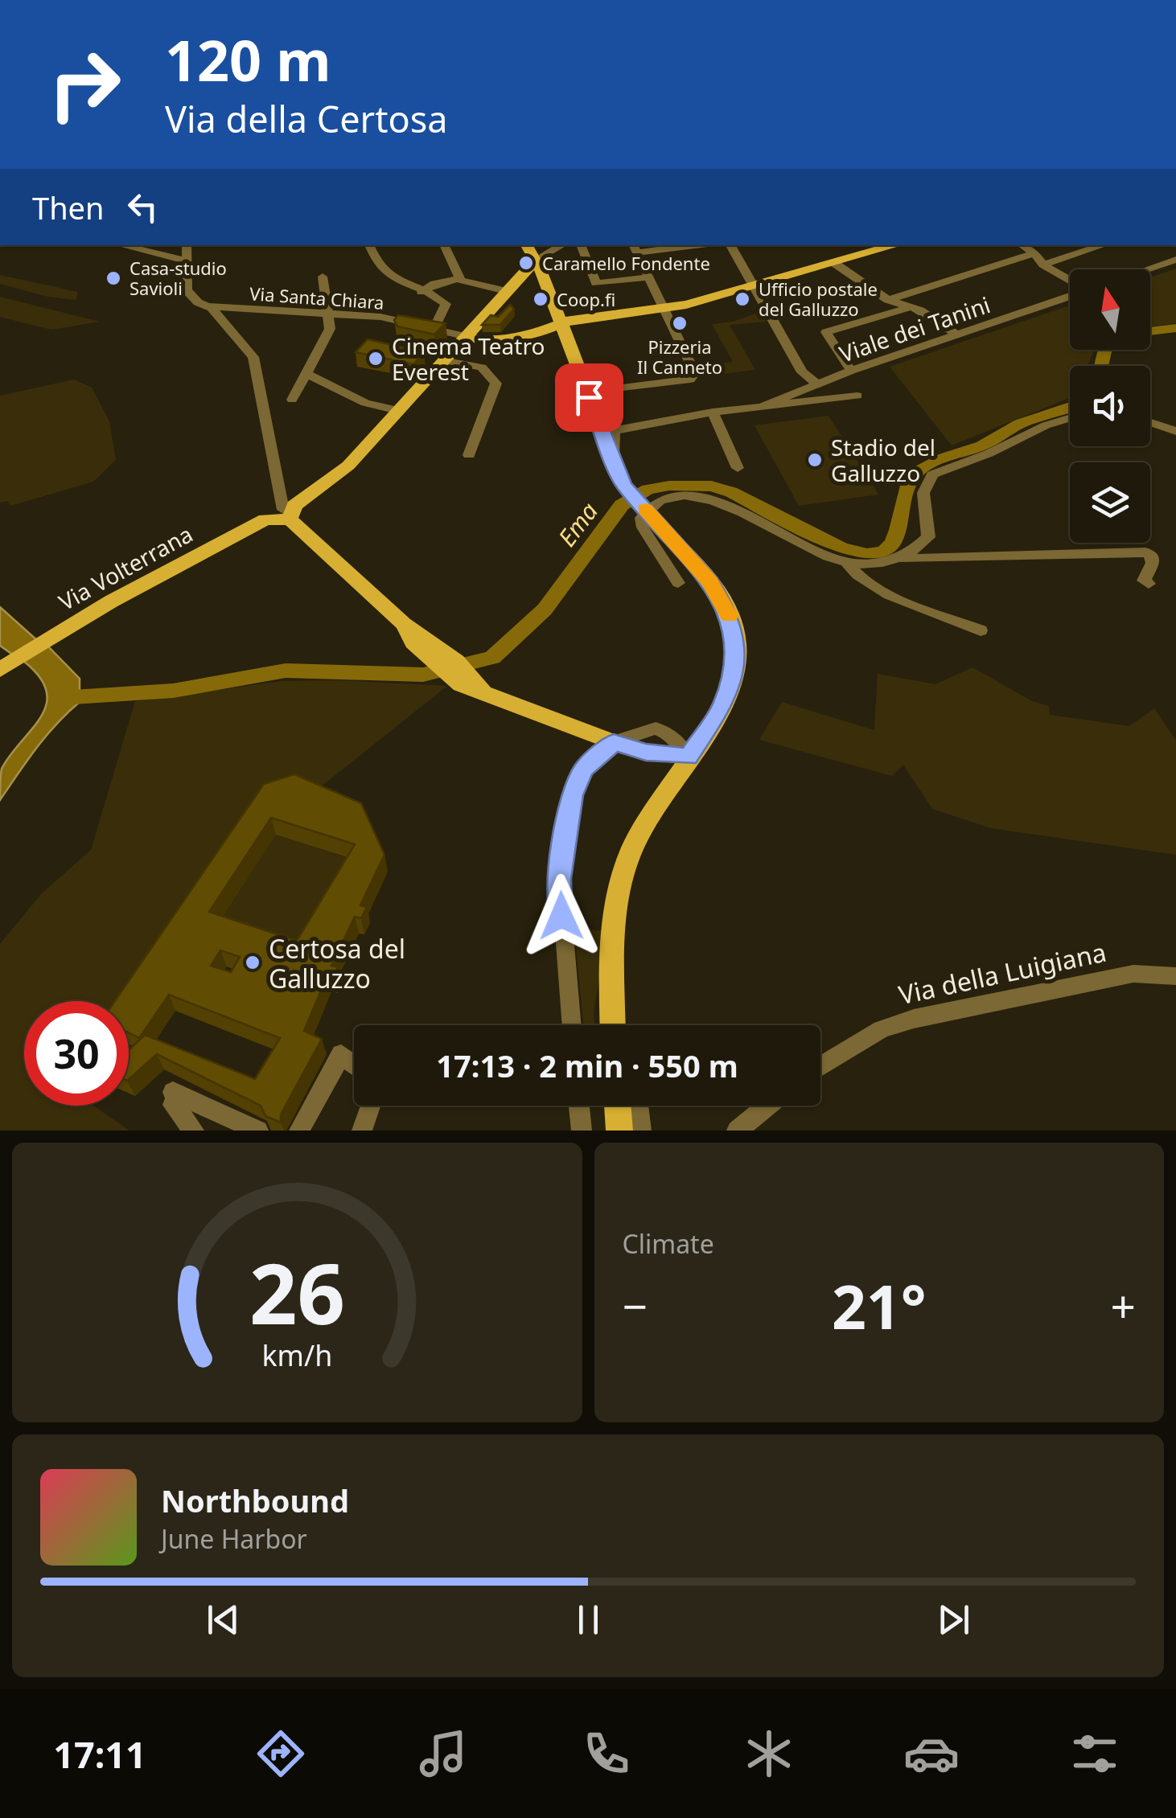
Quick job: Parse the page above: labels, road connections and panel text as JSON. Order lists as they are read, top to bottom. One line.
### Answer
{"streets":{"main road":["Via Volterrana"],"street":["Via Santa Chiara","Viale dei Tanini","Via della Luigiana"]},"water":["Ema"],"places":["Caramello Fondente","Casa-studio Savioli","Coop.fi","Ufficio postale del Galluzzo","Pizzeria Il Canneto","Cinema Teatro Everest","Stadio del Galluzzo","Certosa del Galluzzo"],"north":"top","page":{"turn":["120 m","Via della Certosa"],"then":"Then","limit":"30","trip":"17:13 · 2 min · 550 m","tile":"Climate","heat":["−","21°","+"],"song":["Northbound","June Harbor"],"tabs":"17:11","gauge":["26","km/h"]}}
